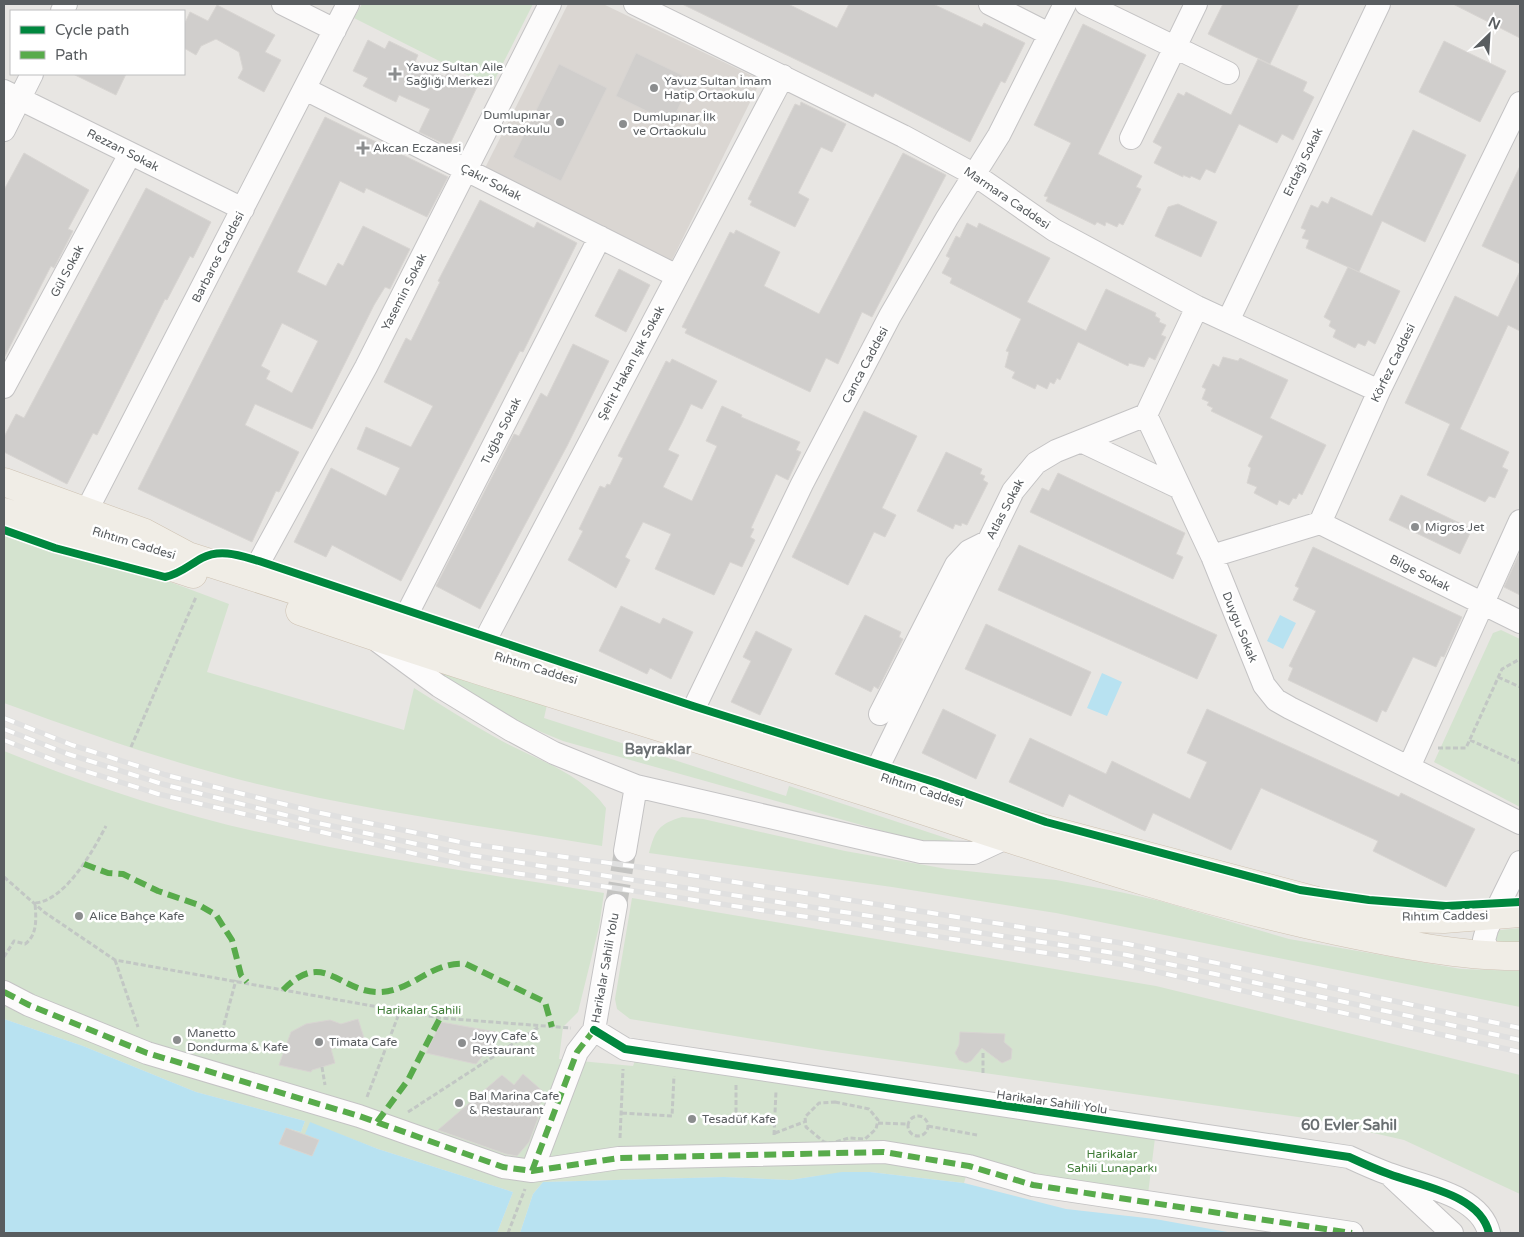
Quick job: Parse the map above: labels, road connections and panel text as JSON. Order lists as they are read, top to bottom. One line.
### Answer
{"streets":{"main road":["Rıhtım Caddesi"],"street":["Rezzan Sokak","Erdağı Sokak","Çakır Sokak","Marmara Caddesi","Barbaros Caddesi","Gül Sokak","Yasemin Sokak","Şehit Hakan Işık Sokak","Körfez Caddesi","Canca Caddesi","Tuğba Sokak","Atlas Sokak","Bilge Sokak","Duygu Sokak","Harikalar Sahili Yolu"]},"crossings":[["Rezzan Sokak","Barbaros Caddesi"],["Rezzan Sokak","Gül Sokak"],["Erdağı Sokak","Marmara Caddesi"],["Çakır Sokak","Barbaros Caddesi"],["Çakır Sokak","Yasemin Sokak"],["Çakır Sokak","Şehit Hakan Işık Sokak"],["Çakır Sokak","Tuğba Sokak"],["Marmara Caddesi","Şehit Hakan Işık Sokak"],["Marmara Caddesi","Körfez Caddesi"],["Marmara Caddesi","Canca Caddesi"],["Barbaros Caddesi","Rıhtım Caddesi"],["Yasemin Sokak","Rıhtım Caddesi"],["Şehit Hakan Işık Sokak","Rıhtım Caddesi"],["Körfez Caddesi","Bilge Sokak"],["Canca Caddesi","Rıhtım Caddesi"],["Tuğba Sokak","Rıhtım Caddesi"],["Atlas Sokak","Rıhtım Caddesi"],["Atlas Sokak","Duygu Sokak"]],"districts":["Bayraklar","60 Evler Sahil"],"parks":["Harikalar Sahili","Harikalar Sahili Lunaparkı"],"places":{"health":["Yavuz Sultan Aile Sağlığı Merkezi","Akcan Eczanesi"],"other":["Yavuz Sultan İmam Hatip Ortaokulu","Dumlupınar Ortaokulu","Dumlupınar İlk ve Ortaokulu","Migros Jet","Alice Bahçe Kafe","Manetto Dondurma & Kafe","Timata Cafe","Joyy Cafe & Restaurant","Bal Marina Cafe & Restaurant","Tesadüf Kafe"]},"legend":["Cycle path","Path"],"north":"top right"}
